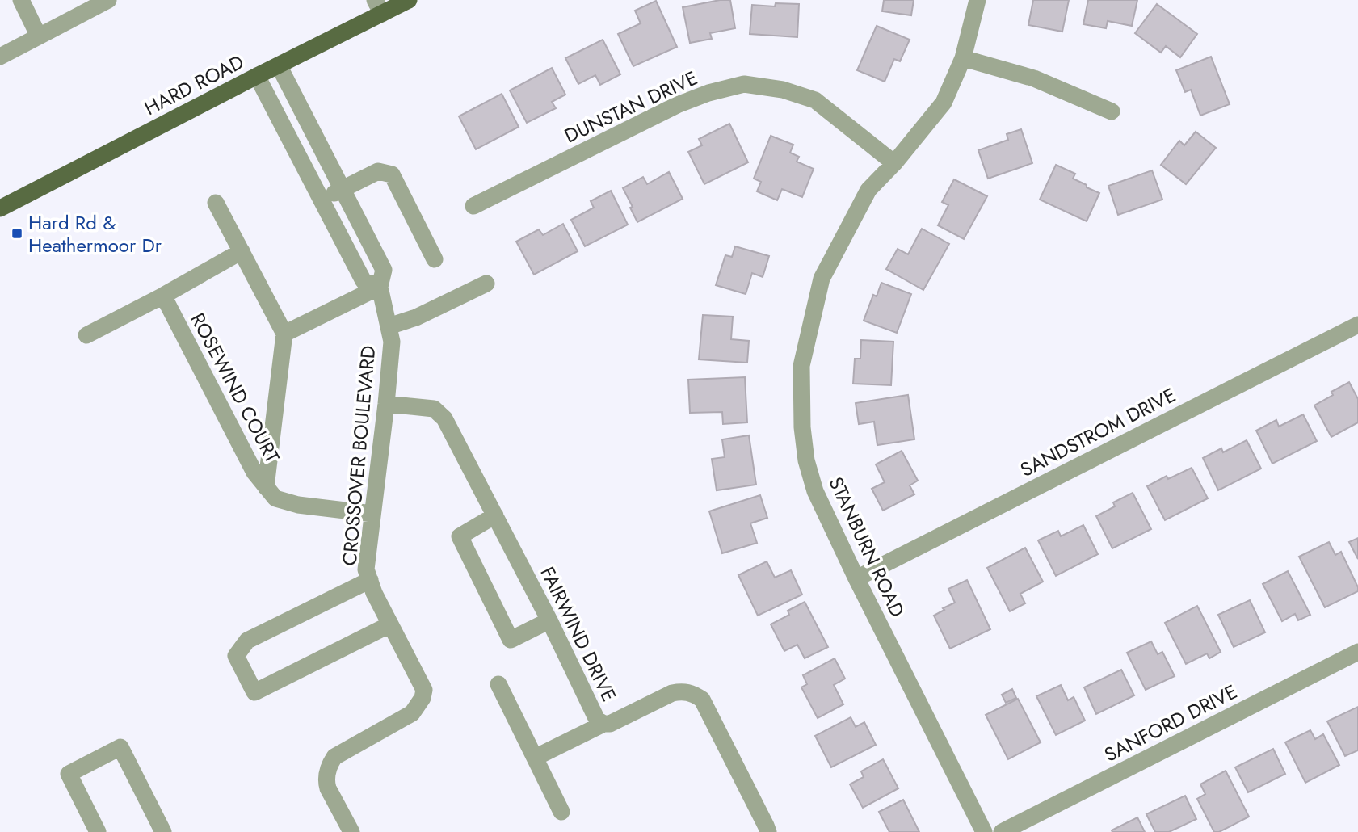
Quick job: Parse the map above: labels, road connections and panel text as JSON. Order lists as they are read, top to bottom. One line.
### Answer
{"streets":{"main road":["HARD ROAD"],"street":["DUNSTAN DRIVE","ROSEWIND COURT","SANDSTROM DRIVE","CROSSOVER BOULEVARD","STANBURN ROAD","FAIRWIND DRIVE","SANFORD DRIVE"]},"crossings":[["HARD ROAD","CROSSOVER BOULEVARD"],["DUNSTAN DRIVE","STANBURN ROAD"],["ROSEWIND COURT","CROSSOVER BOULEVARD"],["SANDSTROM DRIVE","STANBURN ROAD"],["CROSSOVER BOULEVARD","FAIRWIND DRIVE"]],"places":{"transit":["Hard Rd & Heathermoor Dr"]}}
